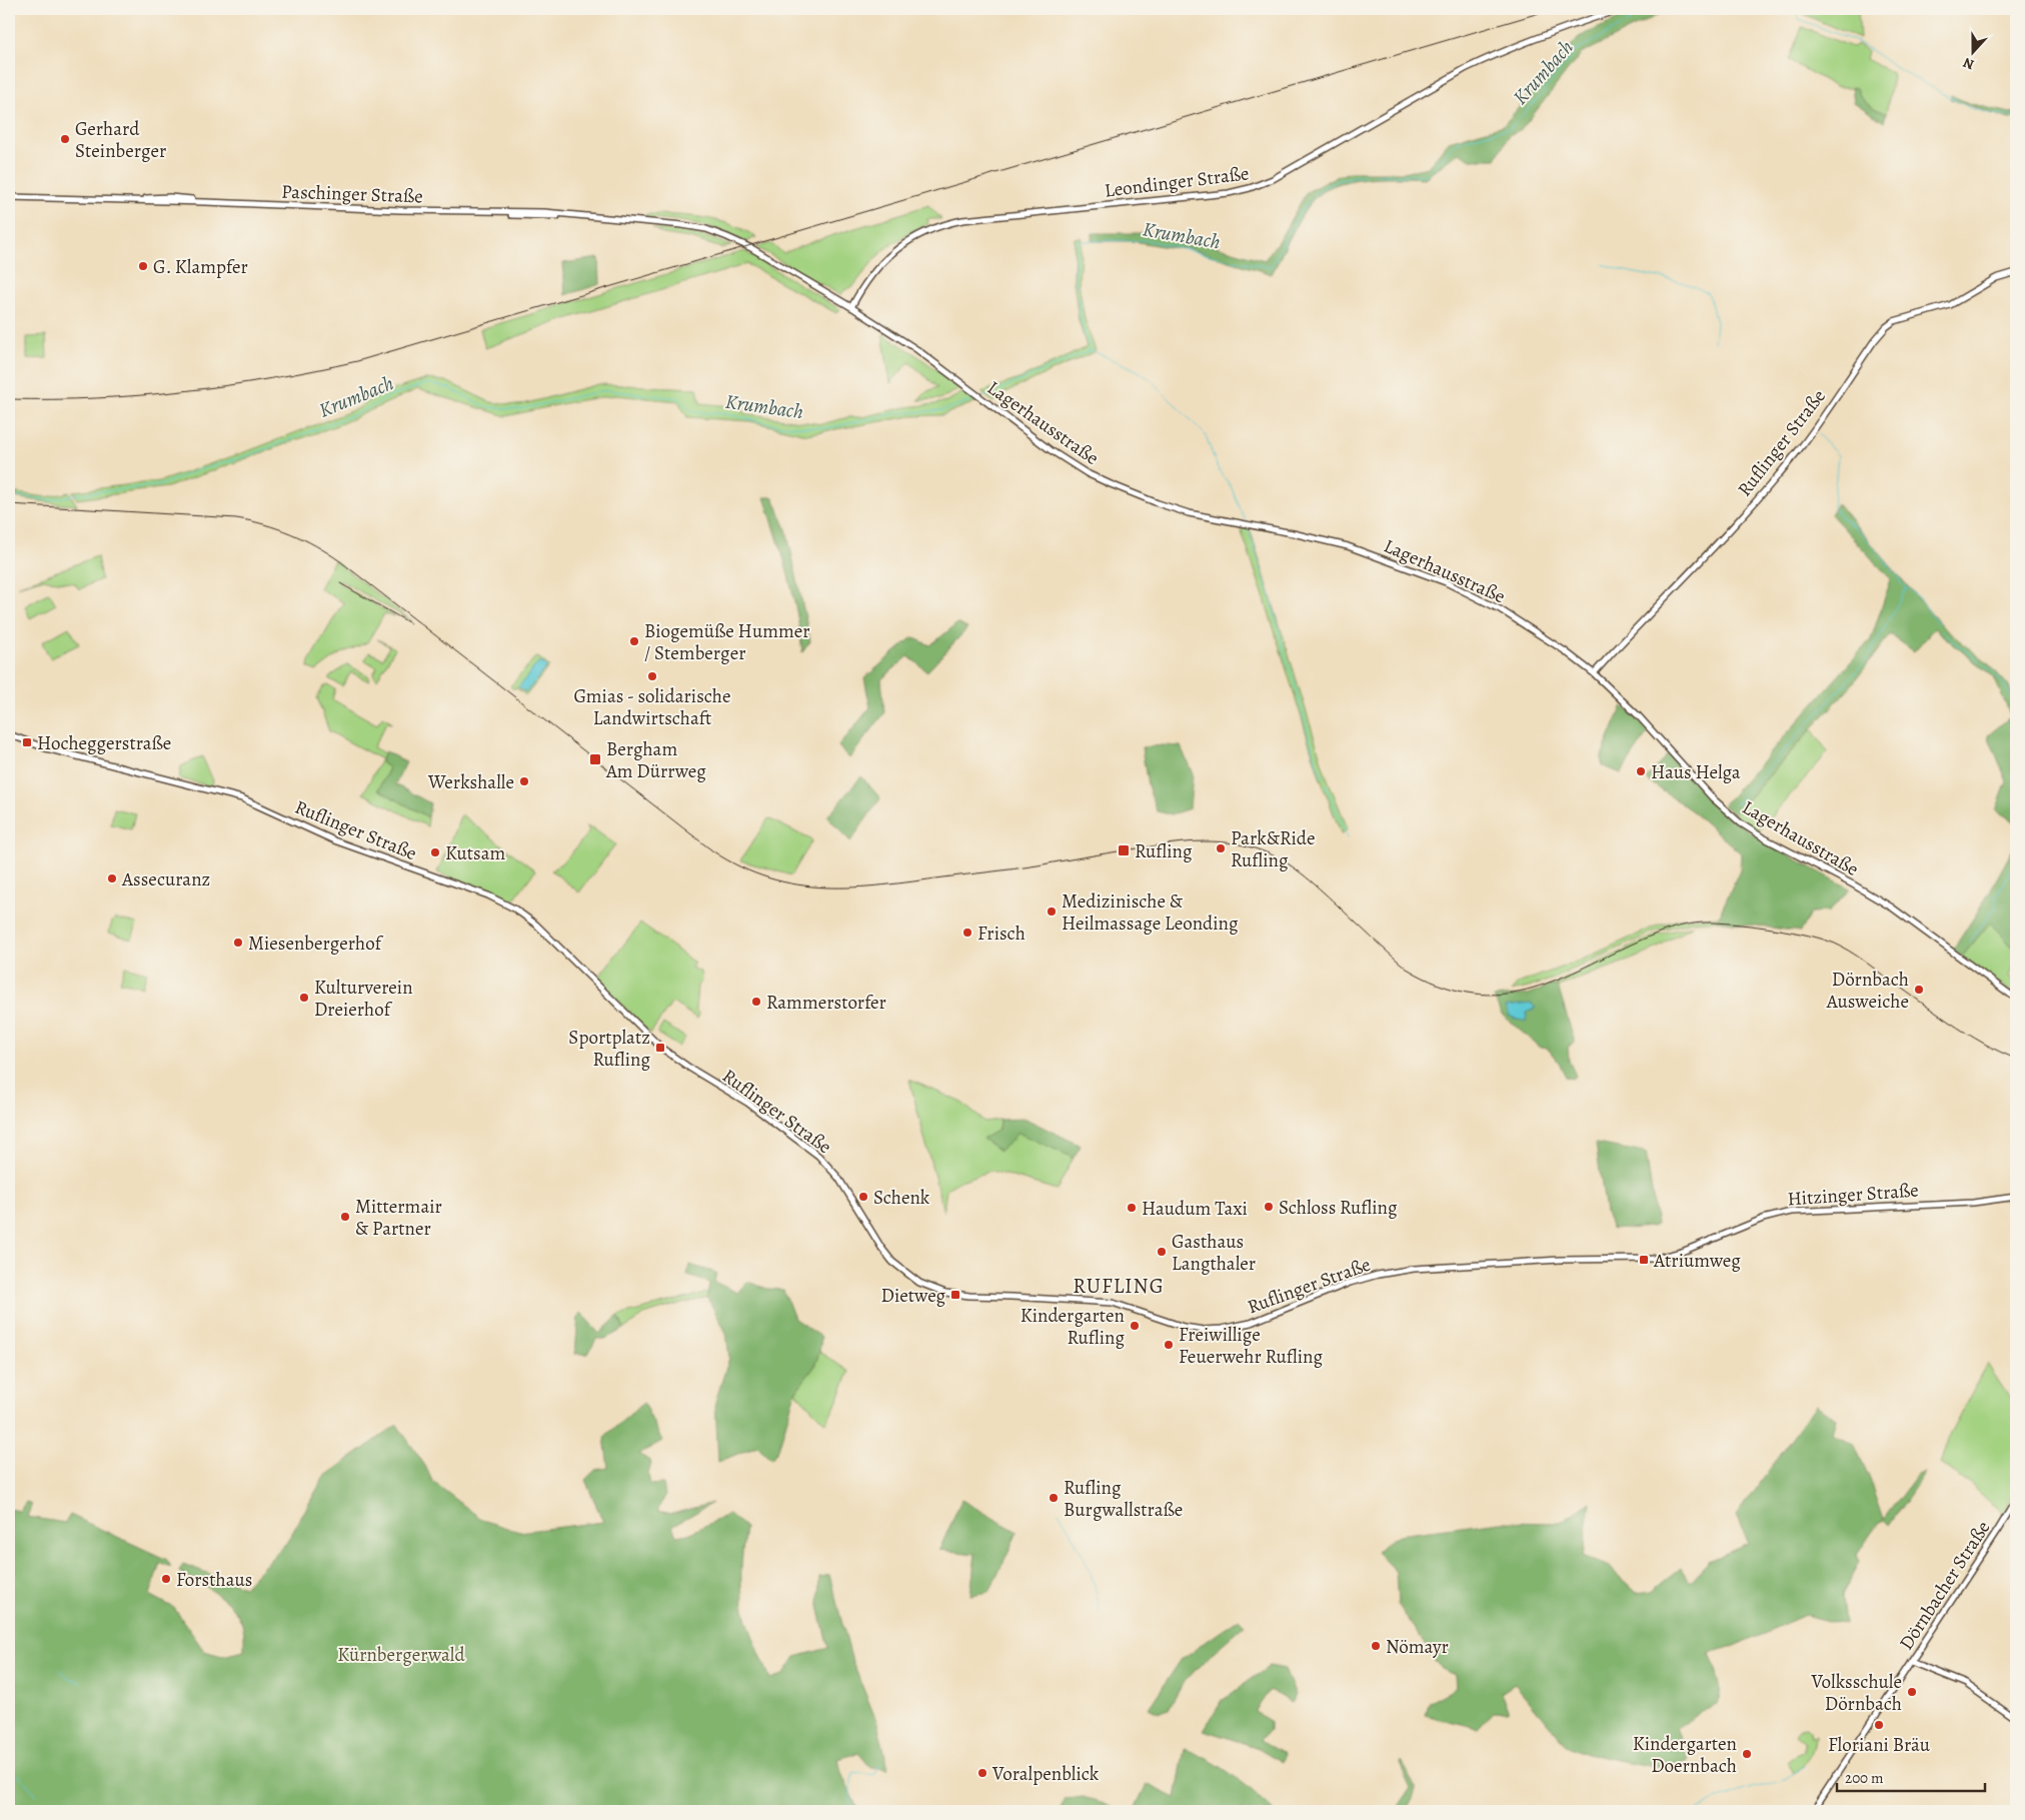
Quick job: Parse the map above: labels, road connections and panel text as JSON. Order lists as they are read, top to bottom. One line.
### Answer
{"streets":{"street":["Leondinger Straße","Paschinger Straße","Lagerhausstraße","Ruflinger Straße","Hitzinger Straße","Dörnbacher Straße"]},"crossings":[["Leondinger Straße","Paschinger Straße"],["Leondinger Straße","Lagerhausstraße"],["Paschinger Straße","Lagerhausstraße"],["Lagerhausstraße","Ruflinger Straße"],["Ruflinger Straße","Hitzinger Straße"]],"districts":["RUFLING"],"water":["Krumbach"],"parks":["Kürnbergerwald"],"places":{"other":["Gerhard Steinberger","G. Klampfer","Biogemüße Hummer / Stemberger","Gmias - solidarische Landwirtschaft","Haus Helga","Werkshalle","Park&Ride Rufling","Kutsam","Assecuranz","Medizinische & Heilmassage Leonding","Frisch","Miesenbergerhof","Dörnbach Ausweiche","Kulturverein Dreierhof","Rammerstorfer","Schenk","Schloss Rufling","Haudum Taxi","Mittermair & Partner","Gasthaus Langthaler","Kindergarten Rufling","Freiwillige Feuerwehr Rufling","Rufling Burgwallstraße","Forsthaus","Nömayr","Volksschule Dörnbach","Floriani Bräu","Kindergarten Doernbach","Voralpenblick"],"transit":["Hocheggerstraße","Bergham Am Dürrweg","Rufling","Sportplatz Rufling","Atriumweg","Dietweg"]},"scale_bar":"200 m","north":"bottom"}
